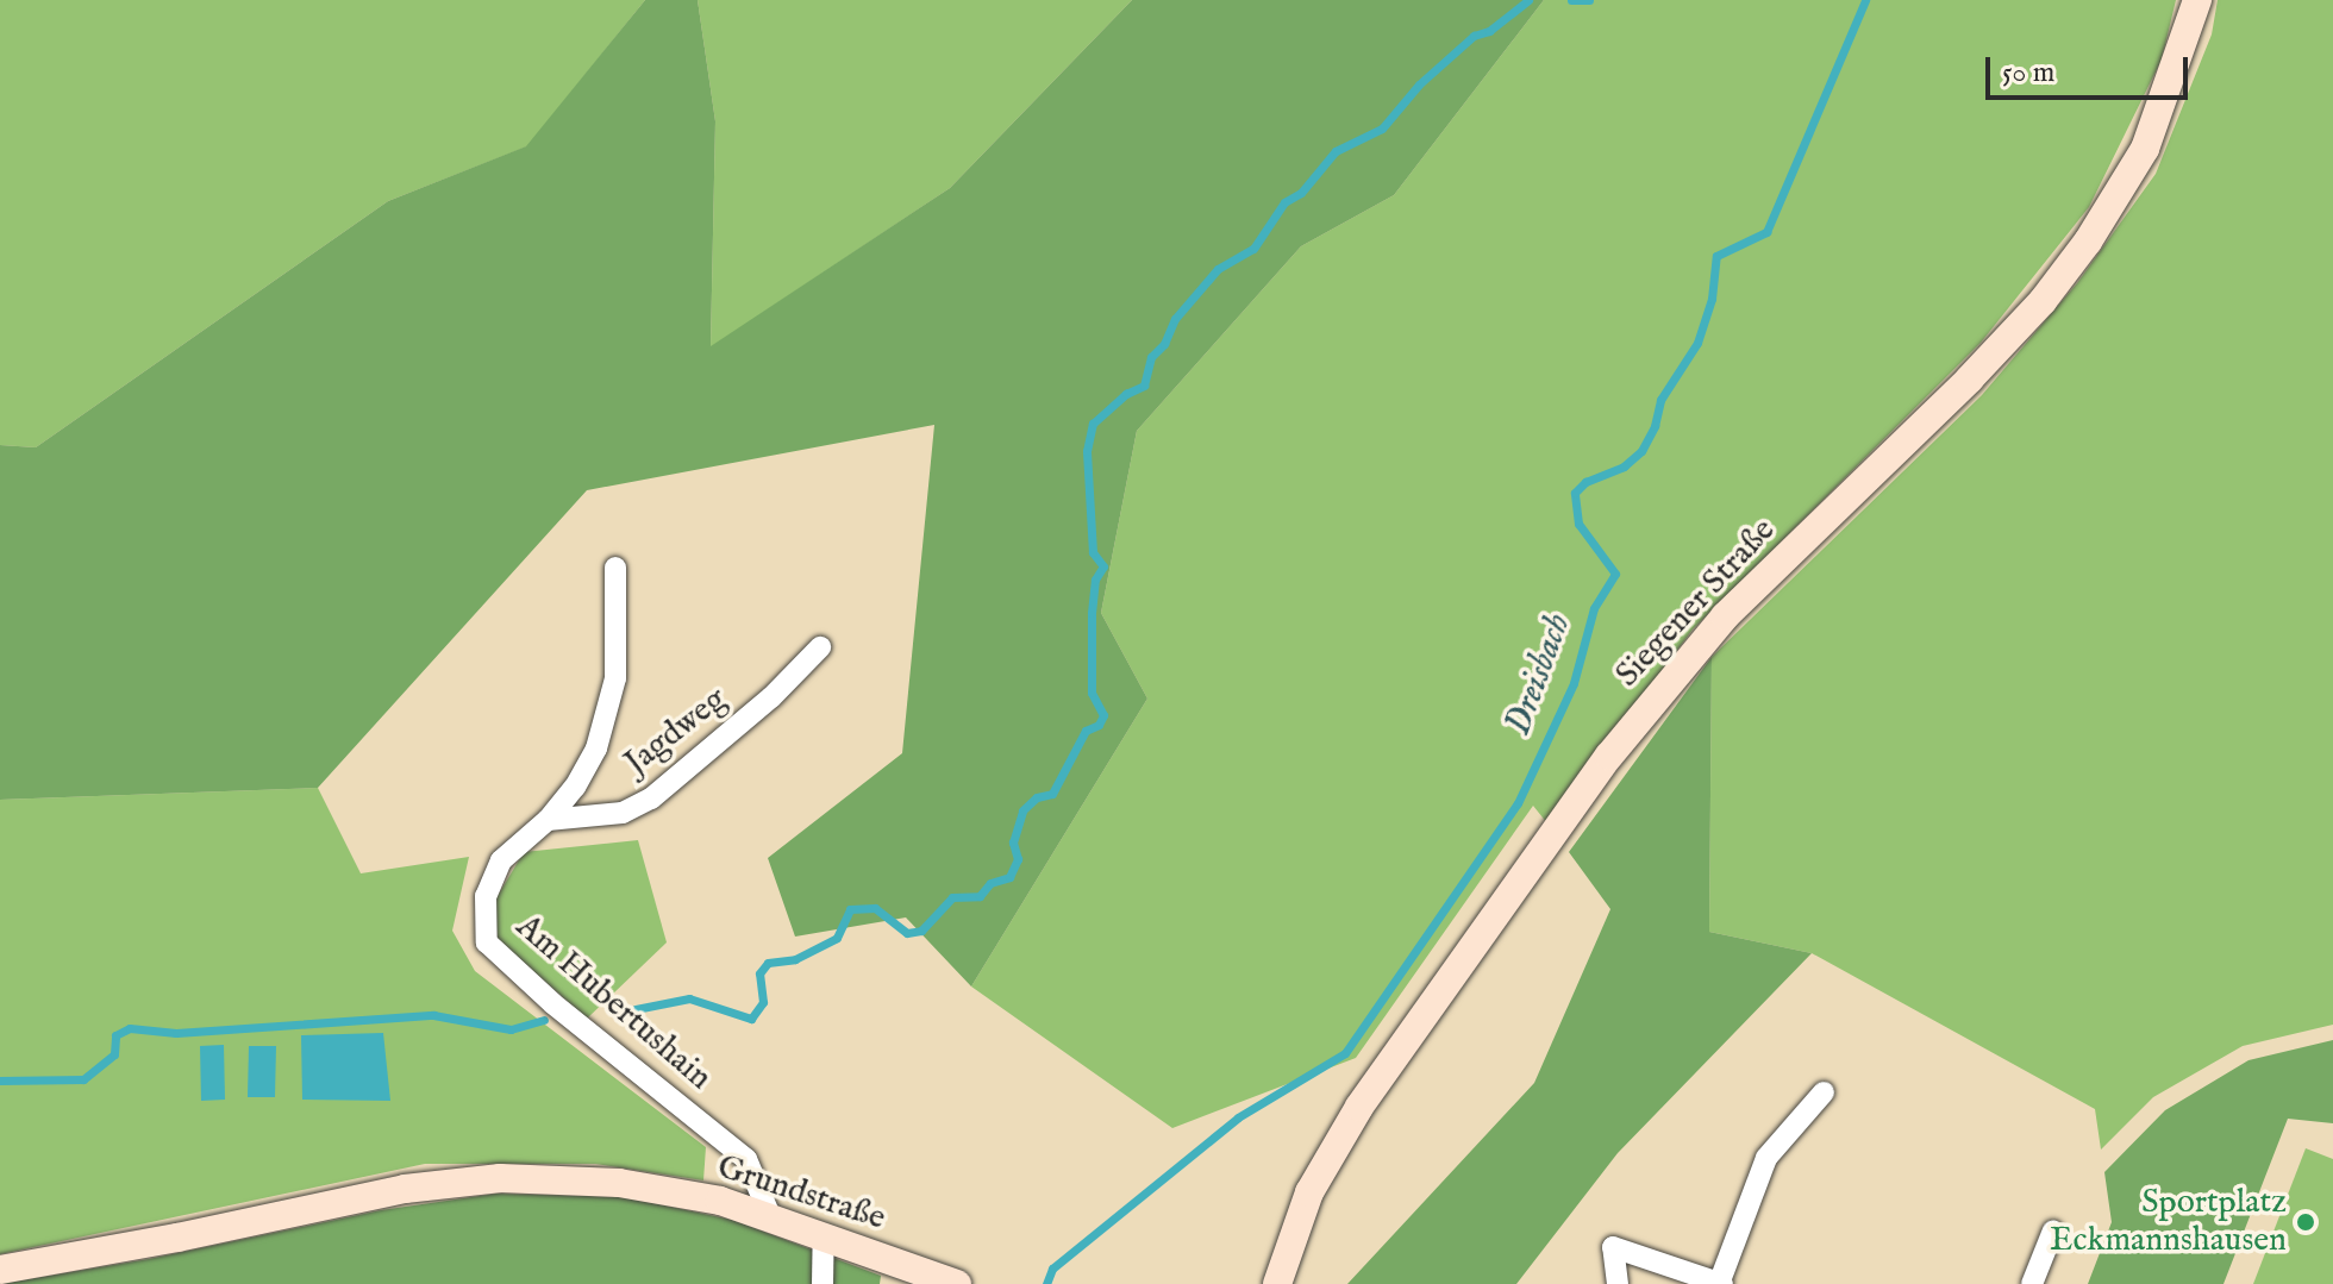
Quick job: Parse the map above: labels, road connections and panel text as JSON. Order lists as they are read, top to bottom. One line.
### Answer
{"streets":{"main road":["Siegener Straße","Grundstraße"],"street":["Jagdweg","Am Hubertushain"]},"crossings":[["Jagdweg","Am Hubertushain"],["Am Hubertushain","Grundstraße"]],"water":["Dreisbach"],"places":["Sportplatz Eckmannshausen"],"scale_bar":"50 m"}
